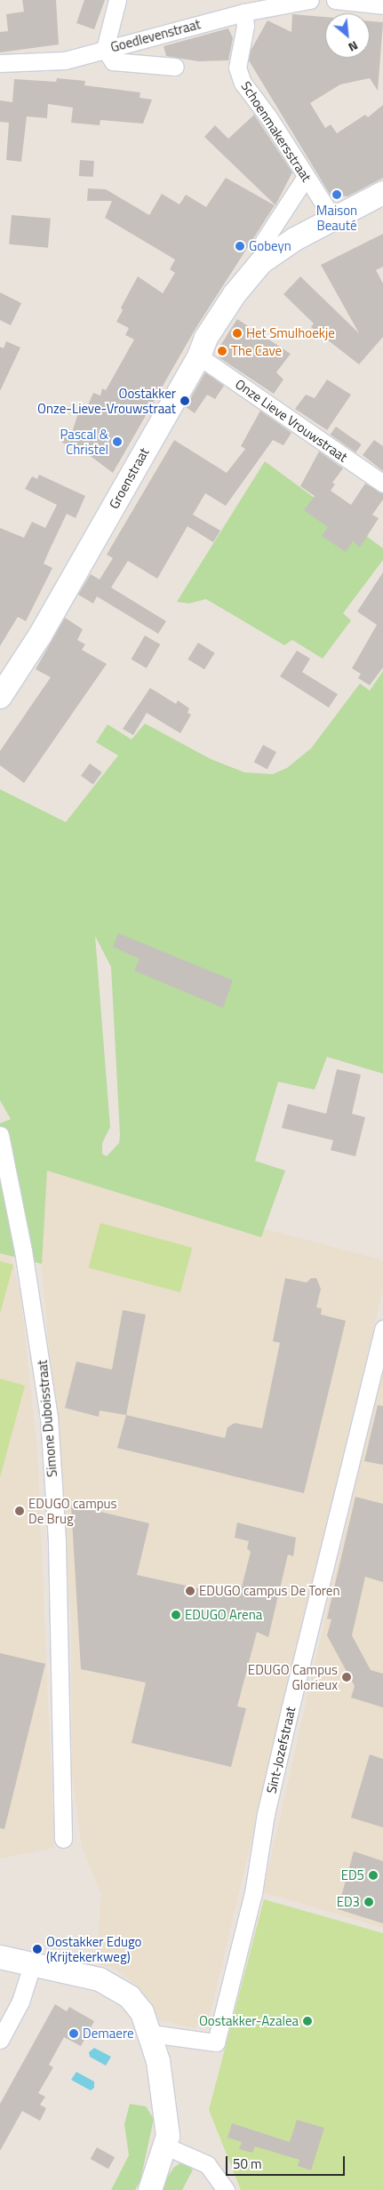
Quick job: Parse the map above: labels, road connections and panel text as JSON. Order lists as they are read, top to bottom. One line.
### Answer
{"streets":{"street":["Goedlevenstraat","Schoenmakersstraat","Onze Lieve Vrouwstraat","Groenstraat","Simone Duboisstraat","Sint-Jozefstraat"]},"crossings":[["Goedlevenstraat","Schoenmakersstraat"],["Schoenmakersstraat","Groenstraat"],["Onze Lieve Vrouwstraat","Groenstraat"]],"places":["Maison Beauté","Gobeyn","Het Smulhoekje","The Cave","Oostakker Onze-Lieve-Vrouwstraat","Pascal & Christel","EDUGO campus De Brug","EDUGO campus De Toren","EDUGO Arena","EDUGO Campus Glorieux","ED5","ED3","Oostakker Edugo (Krijtekerkweg)","Oostakker-Azalea","Demaere"],"scale_bar":"50 m","north":"bottom right"}
